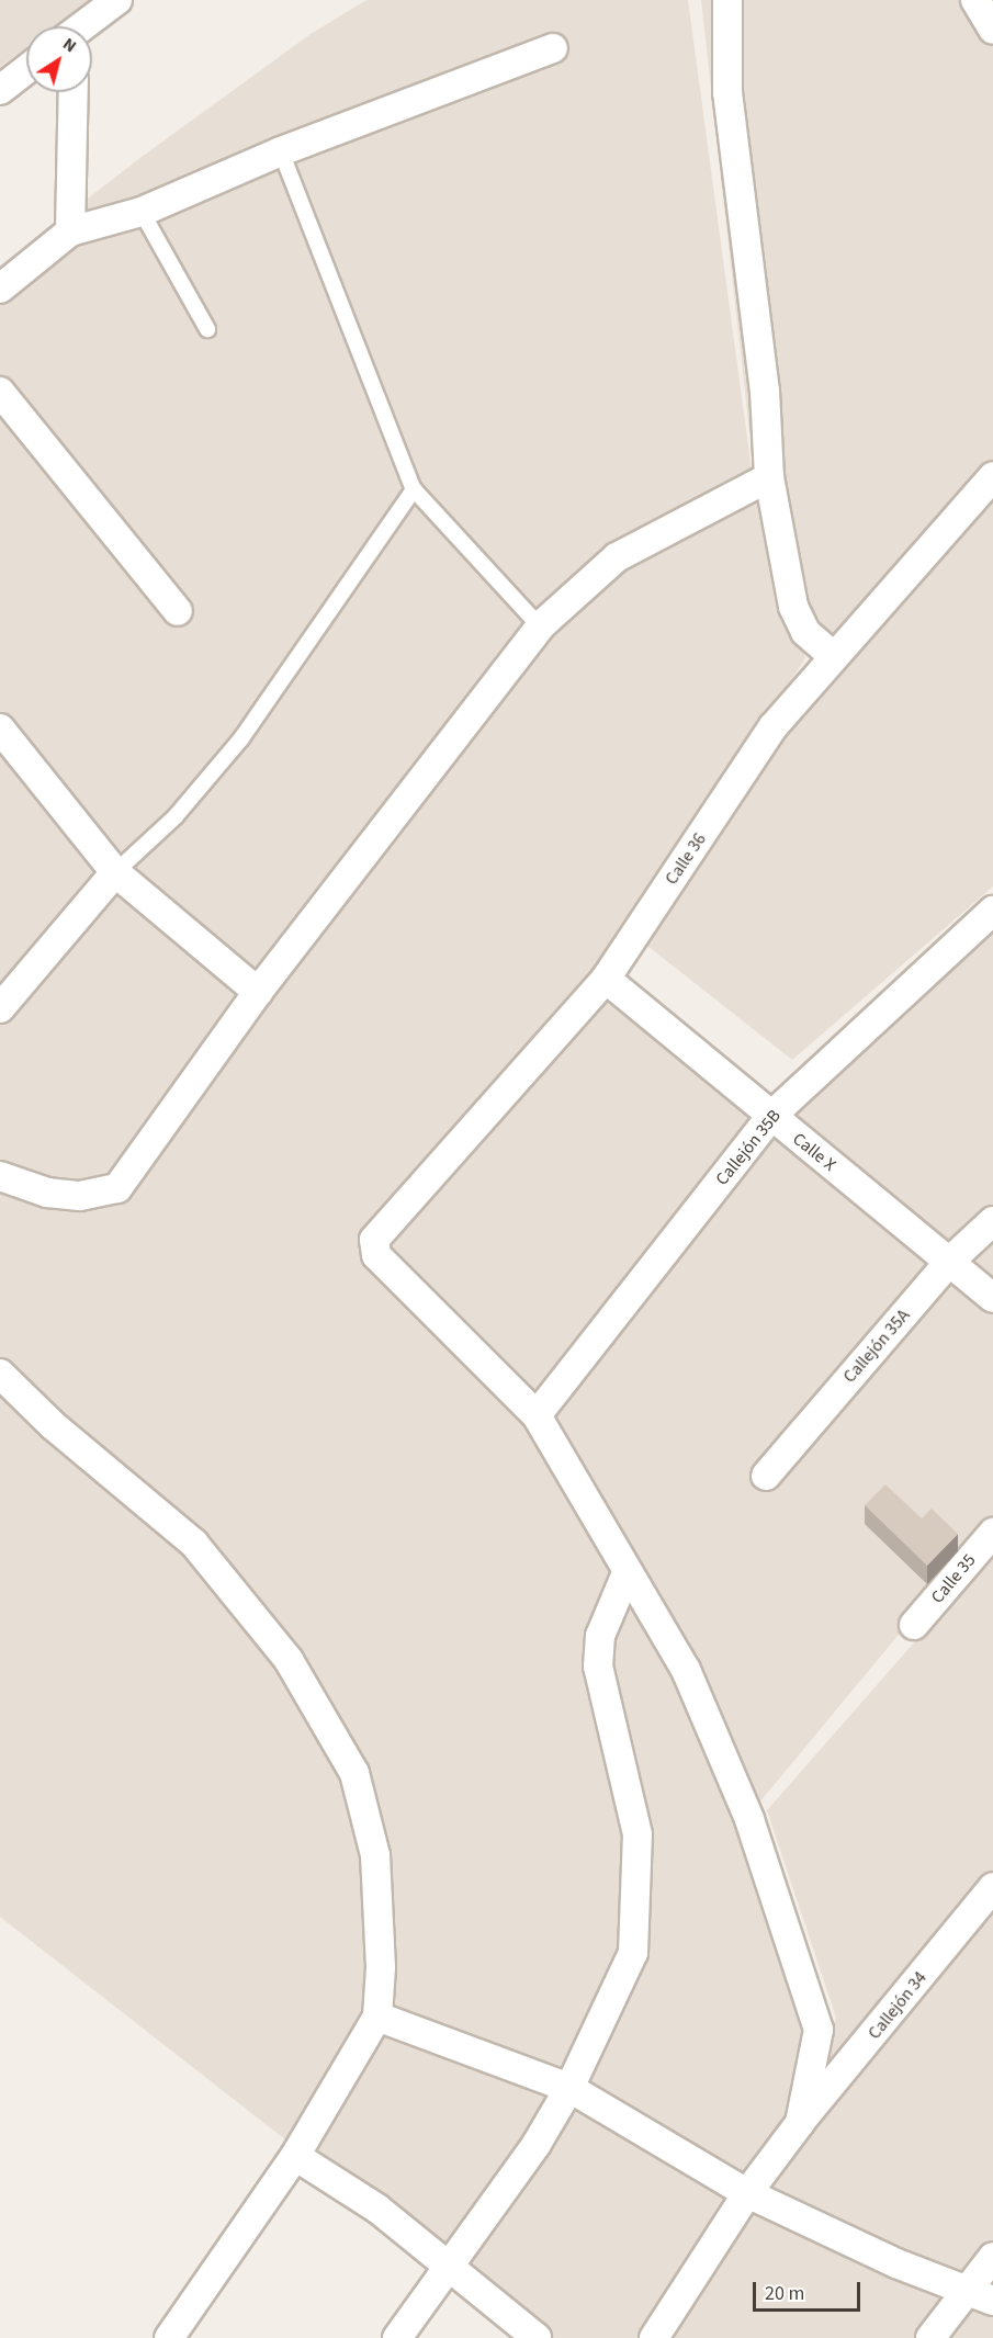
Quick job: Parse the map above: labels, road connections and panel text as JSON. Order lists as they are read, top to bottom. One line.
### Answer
{"streets":{"street":["Calle 36","Callejón 35B","Calle X","Callejón 35A","Calle 35","Callejón 34"]},"crossings":[["Calle 36","Callejón 35B"],["Calle 36","Calle X"],["Callejón 35B","Calle X"],["Calle X","Callejón 35A"]],"scale_bar":"20 m","north":"top right"}
